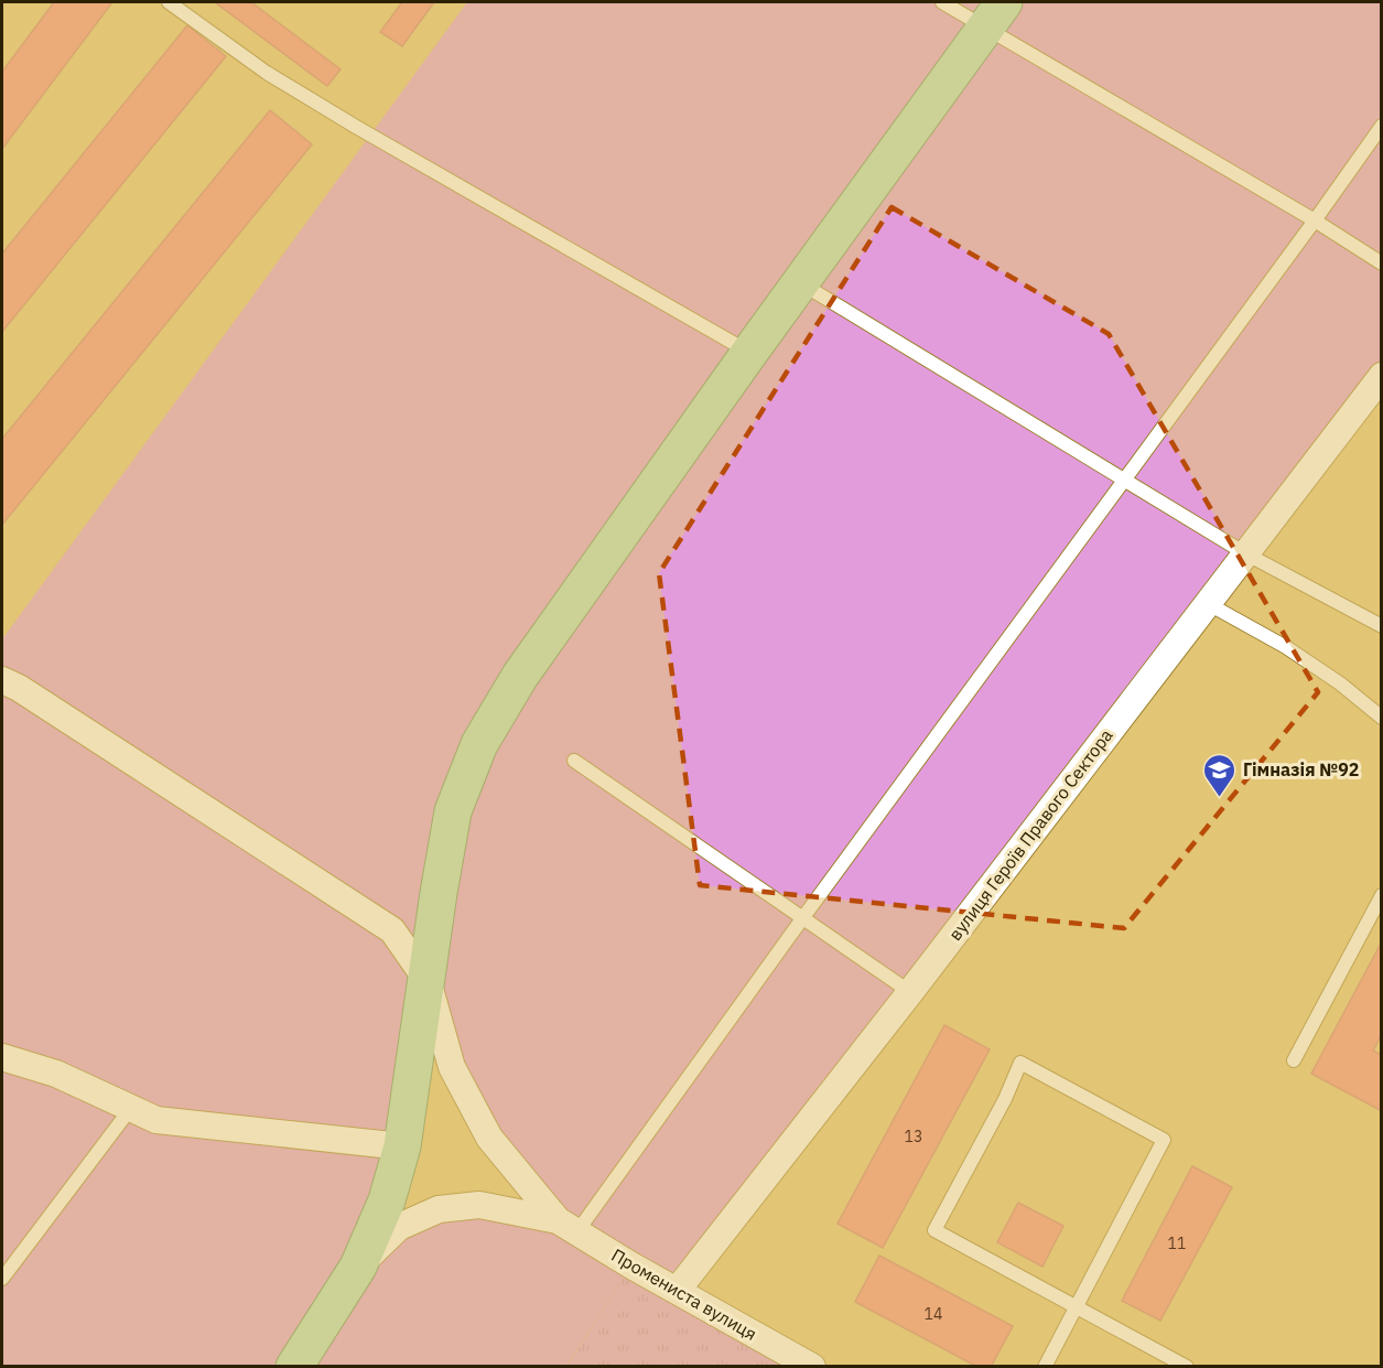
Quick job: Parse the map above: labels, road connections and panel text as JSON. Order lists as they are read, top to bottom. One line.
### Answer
{"streets":{"street":["вулиця Героїв Правого Сектора","Промениста вулиця"]},"crossings":[["вулиця Героїв Правого Сектора","Промениста вулиця"]],"places":{"school or university":["Гімназія №92"]},"house_numbers":["13","11","14"]}
